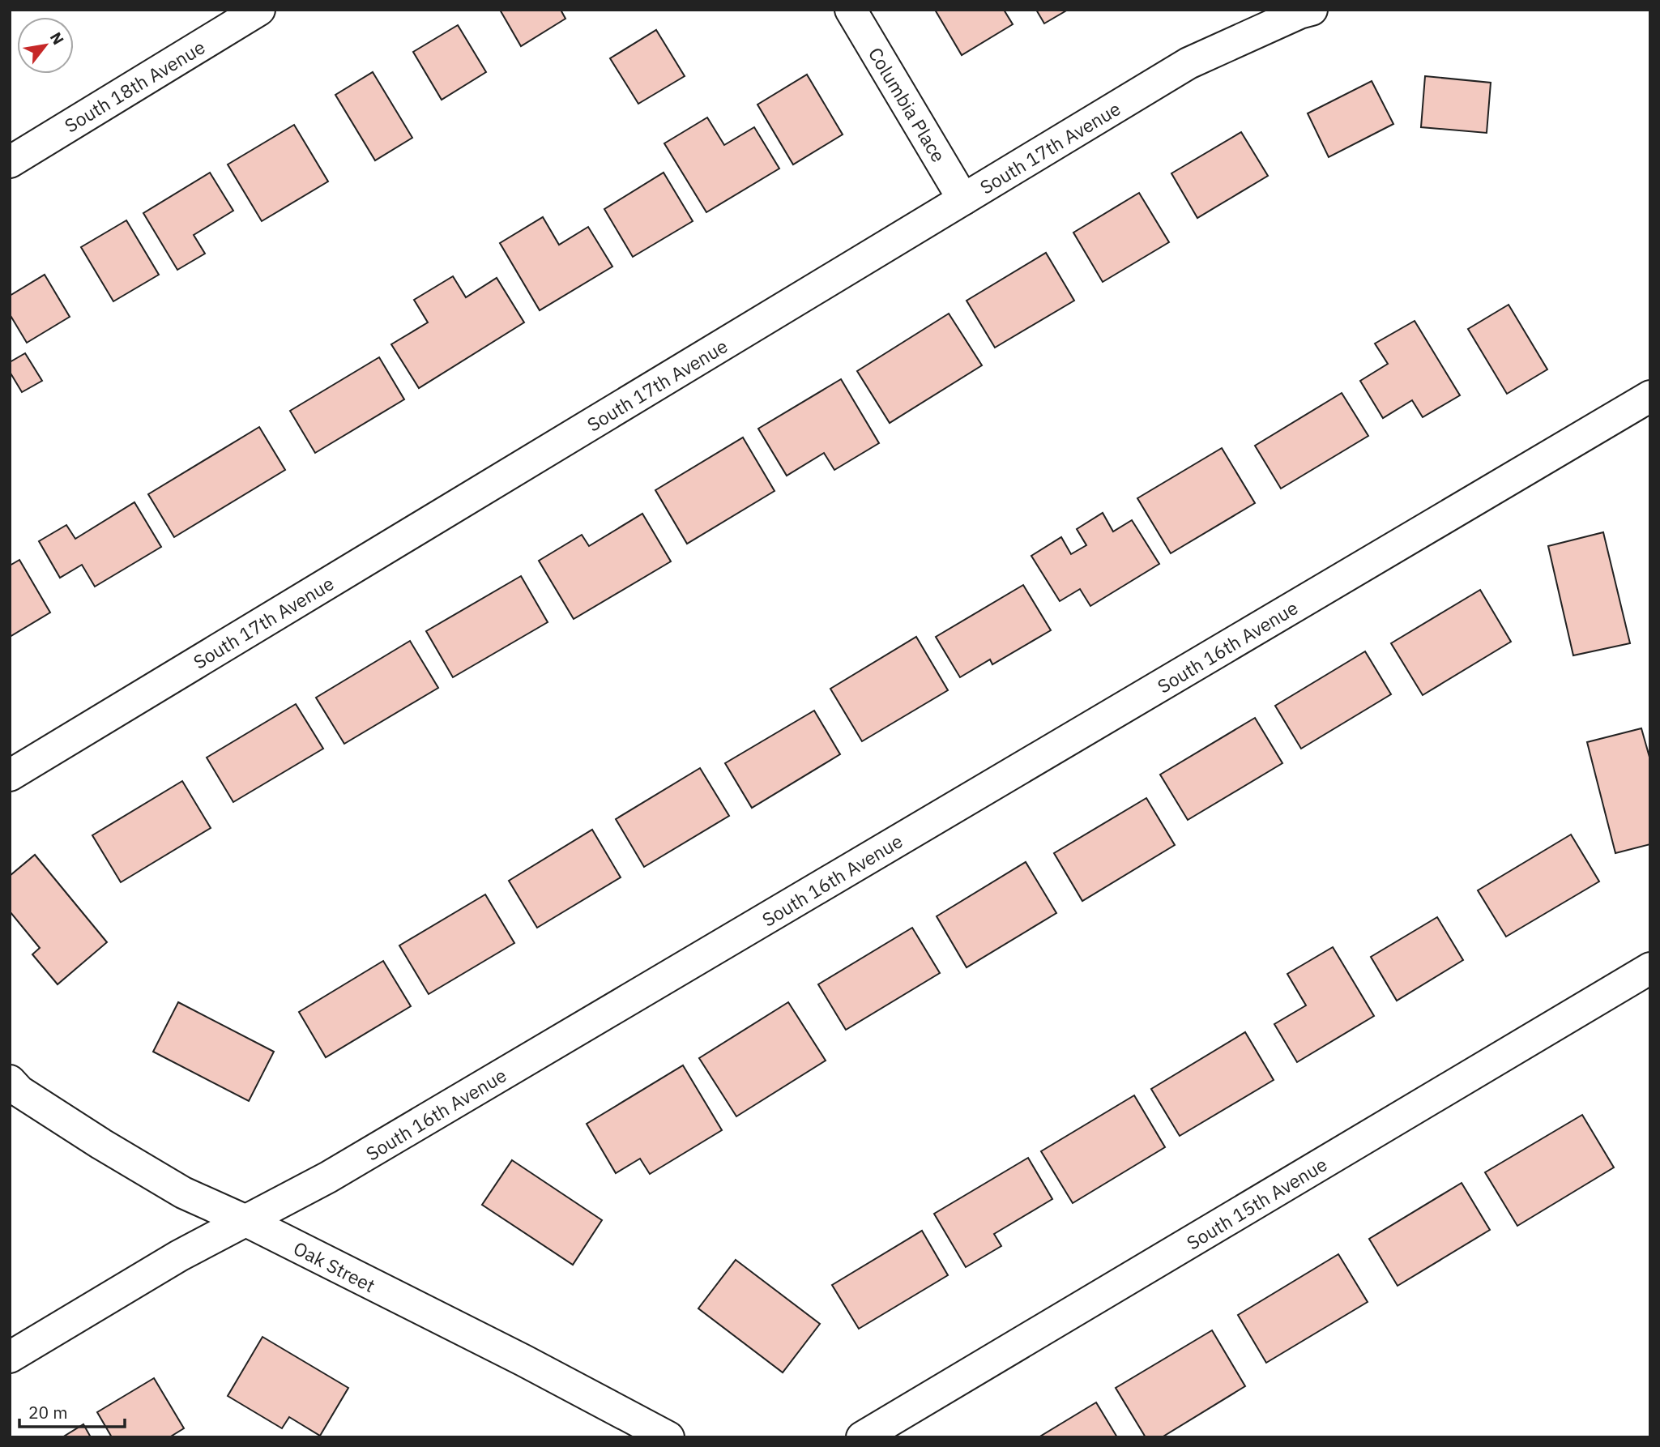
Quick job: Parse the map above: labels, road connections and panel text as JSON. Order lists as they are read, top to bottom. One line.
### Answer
{"streets":{"street":["South 18th Avenue","Columbia Place","South 17th Avenue","South 16th Avenue","South 15th Avenue","Oak Street"]},"crossings":[["Columbia Place","South 17th Avenue"],["South 16th Avenue","Oak Street"]],"scale_bar":"20 m","north":"top right"}
